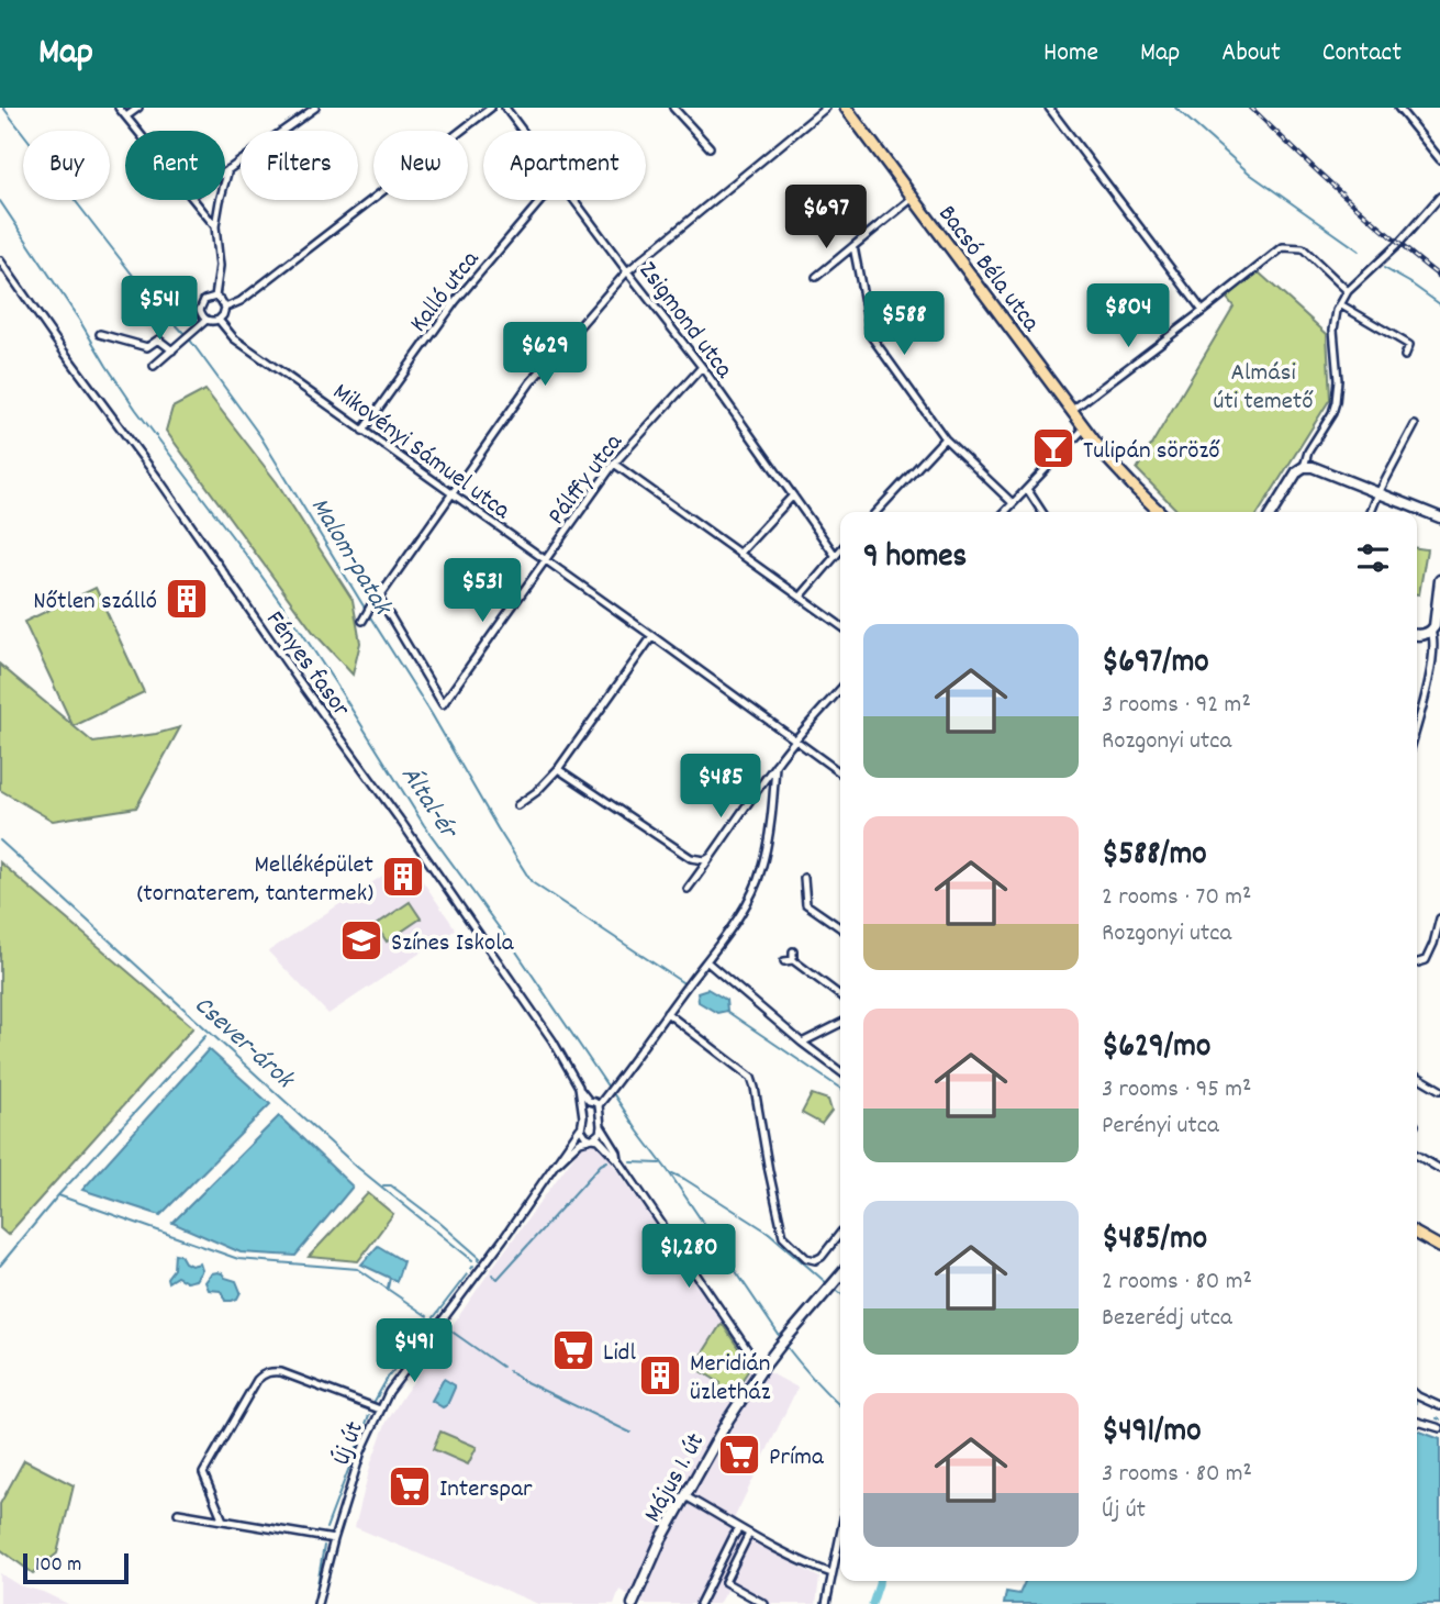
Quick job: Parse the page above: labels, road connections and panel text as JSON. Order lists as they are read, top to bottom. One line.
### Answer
{"streets":{"main road":["Bacsó Béla utca","Május 1. út"],"street":["Kalló utca","Zsigmond utca","Mikovényi Sámuel utca","Pálffy utca","Fényes fasor","Új út"]},"crossings":[["Kalló utca","Mikovényi Sámuel utca"],["Zsigmond utca","Pálffy utca"],["Mikovényi Sámuel utca","Pálffy utca"],["Fényes fasor","Új út"]],"water":["Malom-patak","Által-ér","Csever-árok"],"parks":["Almási úti temető"],"places":{"bar":["Tulipán söröző"],"building":["Nőtlen szálló","Melléképület (tornaterem, tantermek)","Meridián üzletház"],"school or university":["Színes Iskola"],"supermarket":["Lidl","Príma","Interspar"]},"scale_bar":"100 m","page":{"header":"Map","nav":["Home","Map","About","Contact"],"chip":["Buy","Rent","Filters","New","Apartment"],"price":["$697","$541","$804","$588","$629","$531","$485","$1,280","$491"],"heading":"9 homes","list":[{"name":"$697/mo","note":"3 rooms · 92 m² · Rozgonyi utca"},{"name":"$588/mo","note":"2 rooms · 70 m² · Rozgonyi utca"},{"name":"$629/mo","note":"3 rooms · 95 m² · Perényi utca"},{"name":"$485/mo","note":"2 rooms · 80 m² · Bezerédj utca"},{"name":"$491/mo","note":"3 rooms · 80 m² · Új út"}],"scale":"100 m"}}
